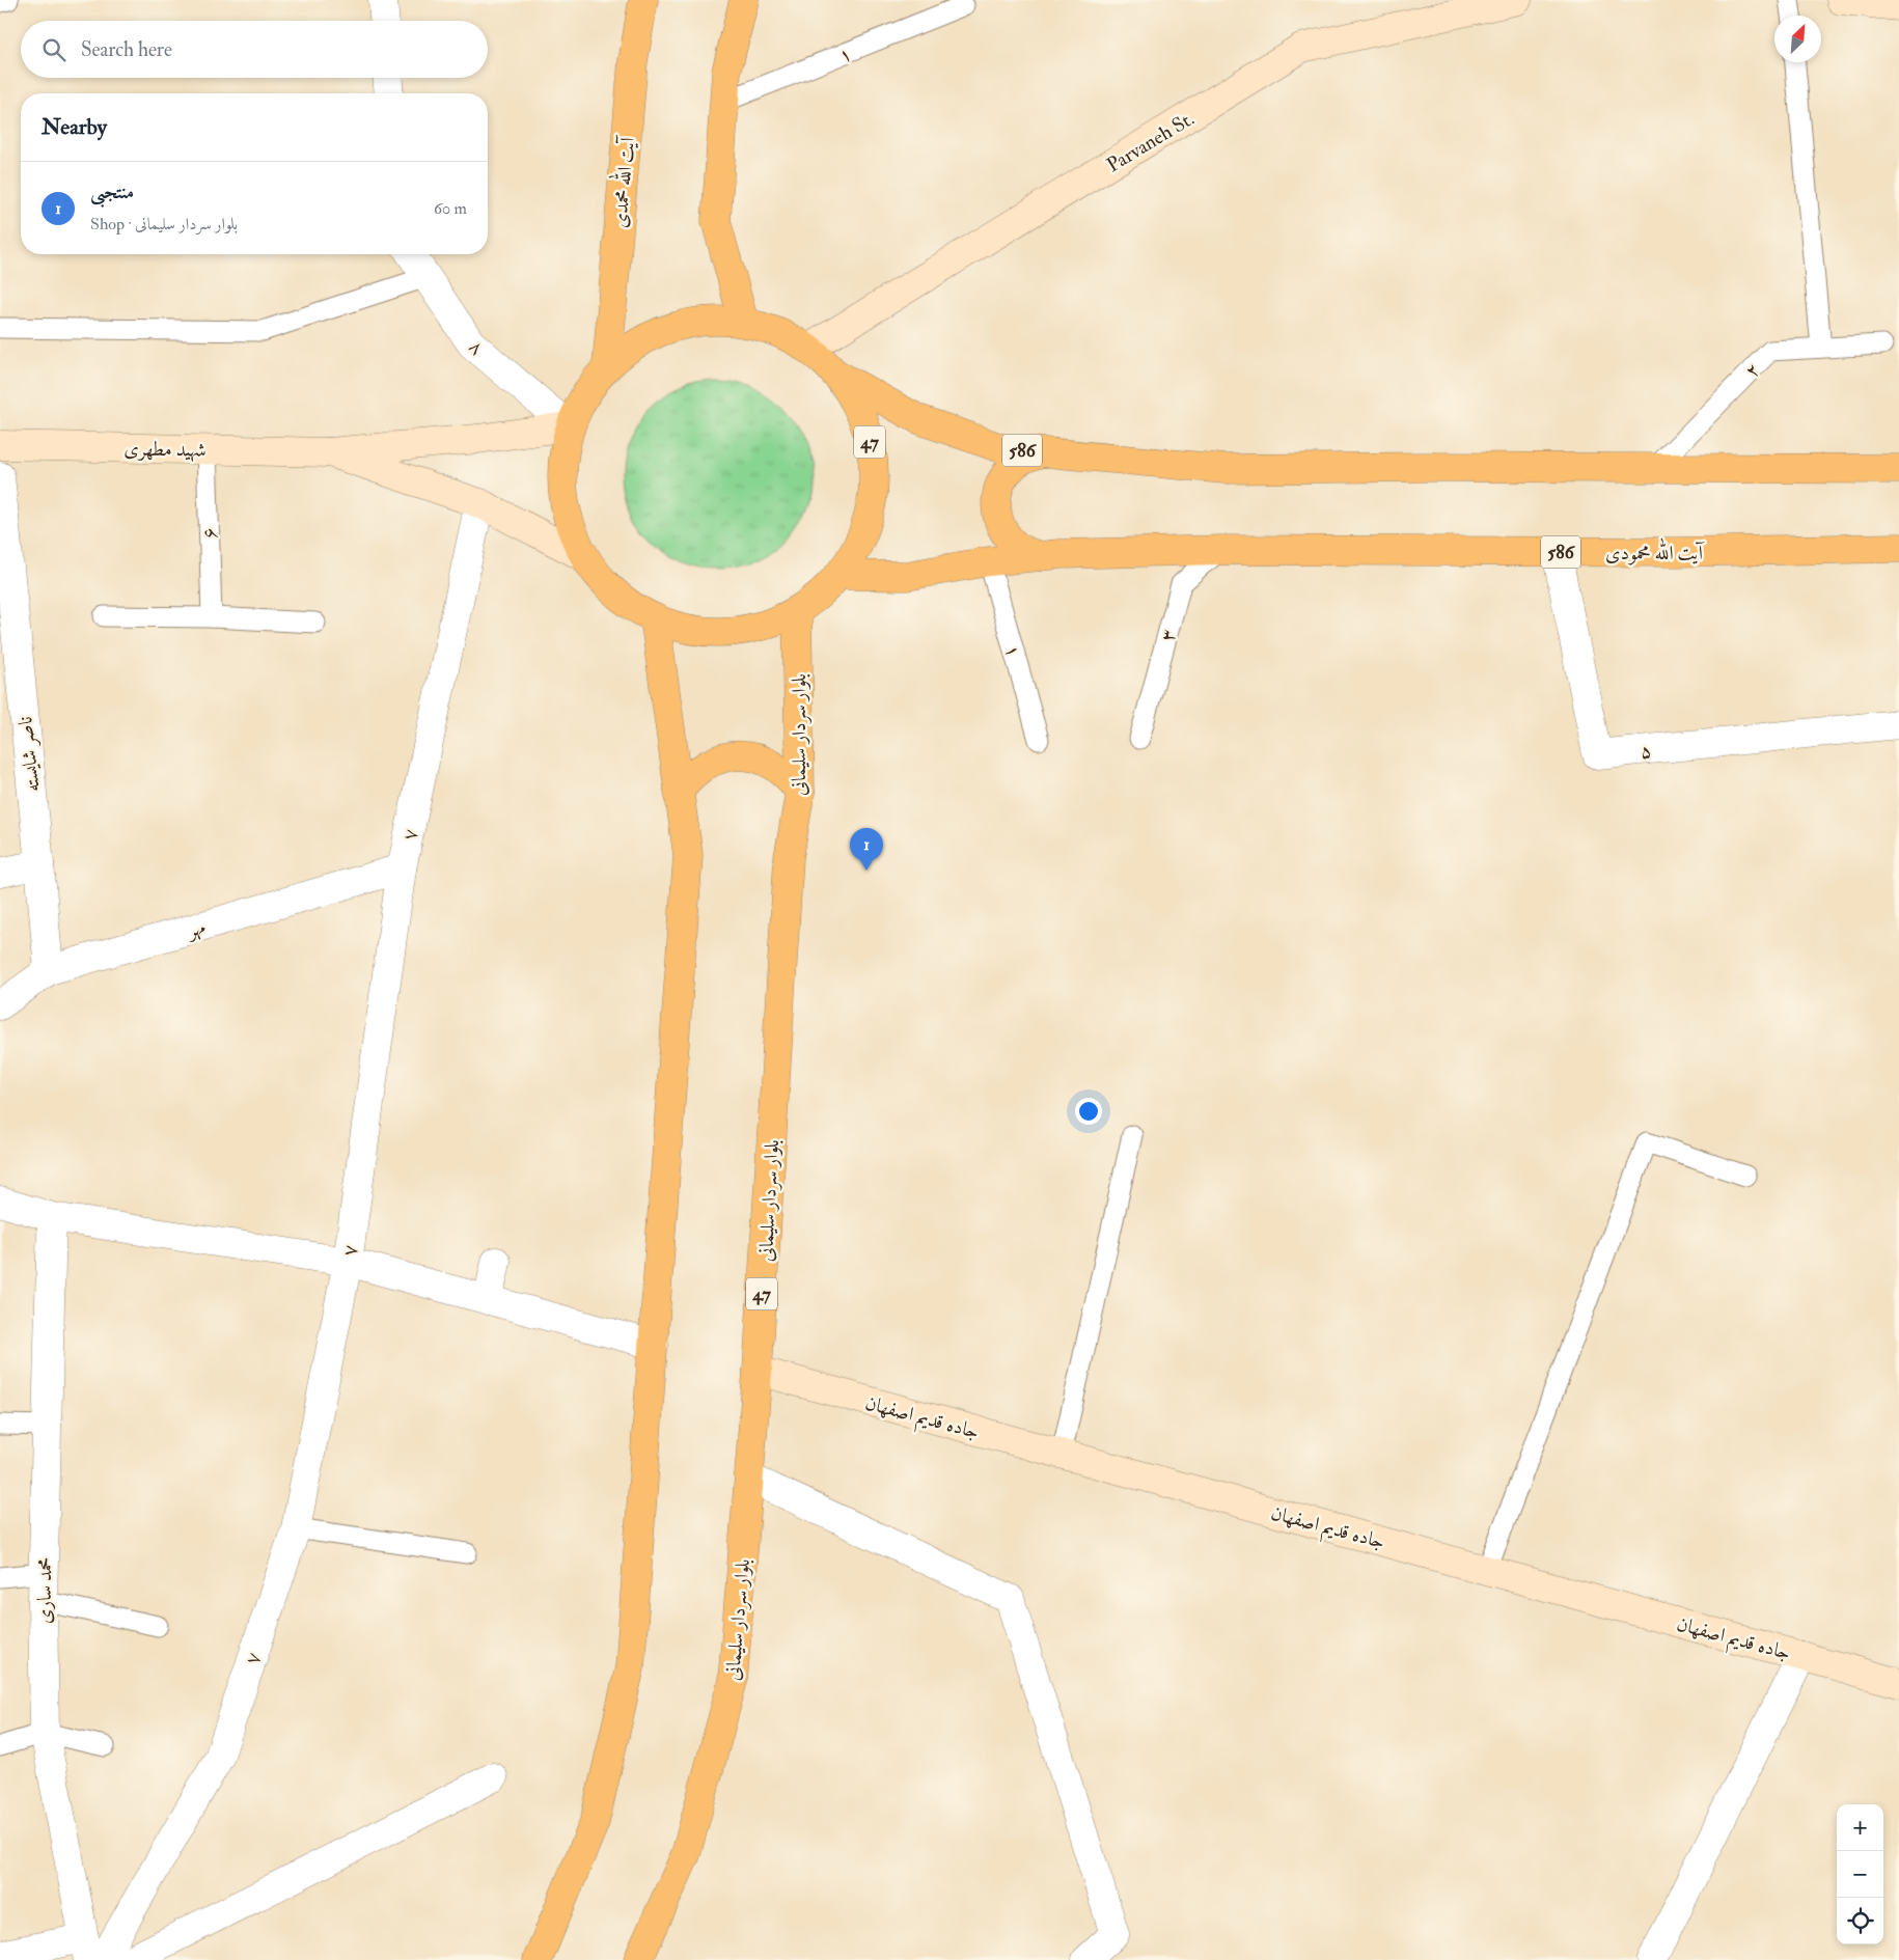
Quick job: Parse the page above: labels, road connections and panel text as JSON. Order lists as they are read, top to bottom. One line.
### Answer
{"streets":{"highway":["آیت الله محمدی","47","586","آیت الله محمودی","بلوار سردار سلیمانی"],"street":["Parvaneh St.","۸","شهید مطهری","۵","ناصر شایسته","۷","مهر","جاده قدیم اصفهان","محمد ساری"],"lane":["۱","۲","۶","۳"]},"crossings":[["۱","586"],["Parvaneh St.","47"],["آیت الله محمدی","47"],["۸","47"],["۲","586"],["47","586"],["47","بلوار سردار سلیمانی"],["شهید مطهری","۶"],["586","آیت الله محمودی"],["586","۳"],["آیت الله محمودی","۳"],["آیت الله محمودی","۵"],["بلوار سردار سلیمانی","جاده قدیم اصفهان"],["ناصر شایسته","مهر"],["۷","مهر"]],"north":"top right","page":{"search":"Search here","heading":"Nearby","list":[{"mark":"1","name":"منتجبی","note":"Shop · بلوار سردار سلیمانی","value":"60 m"}],"pins":"1","map_buttons":["+","−"]}}
